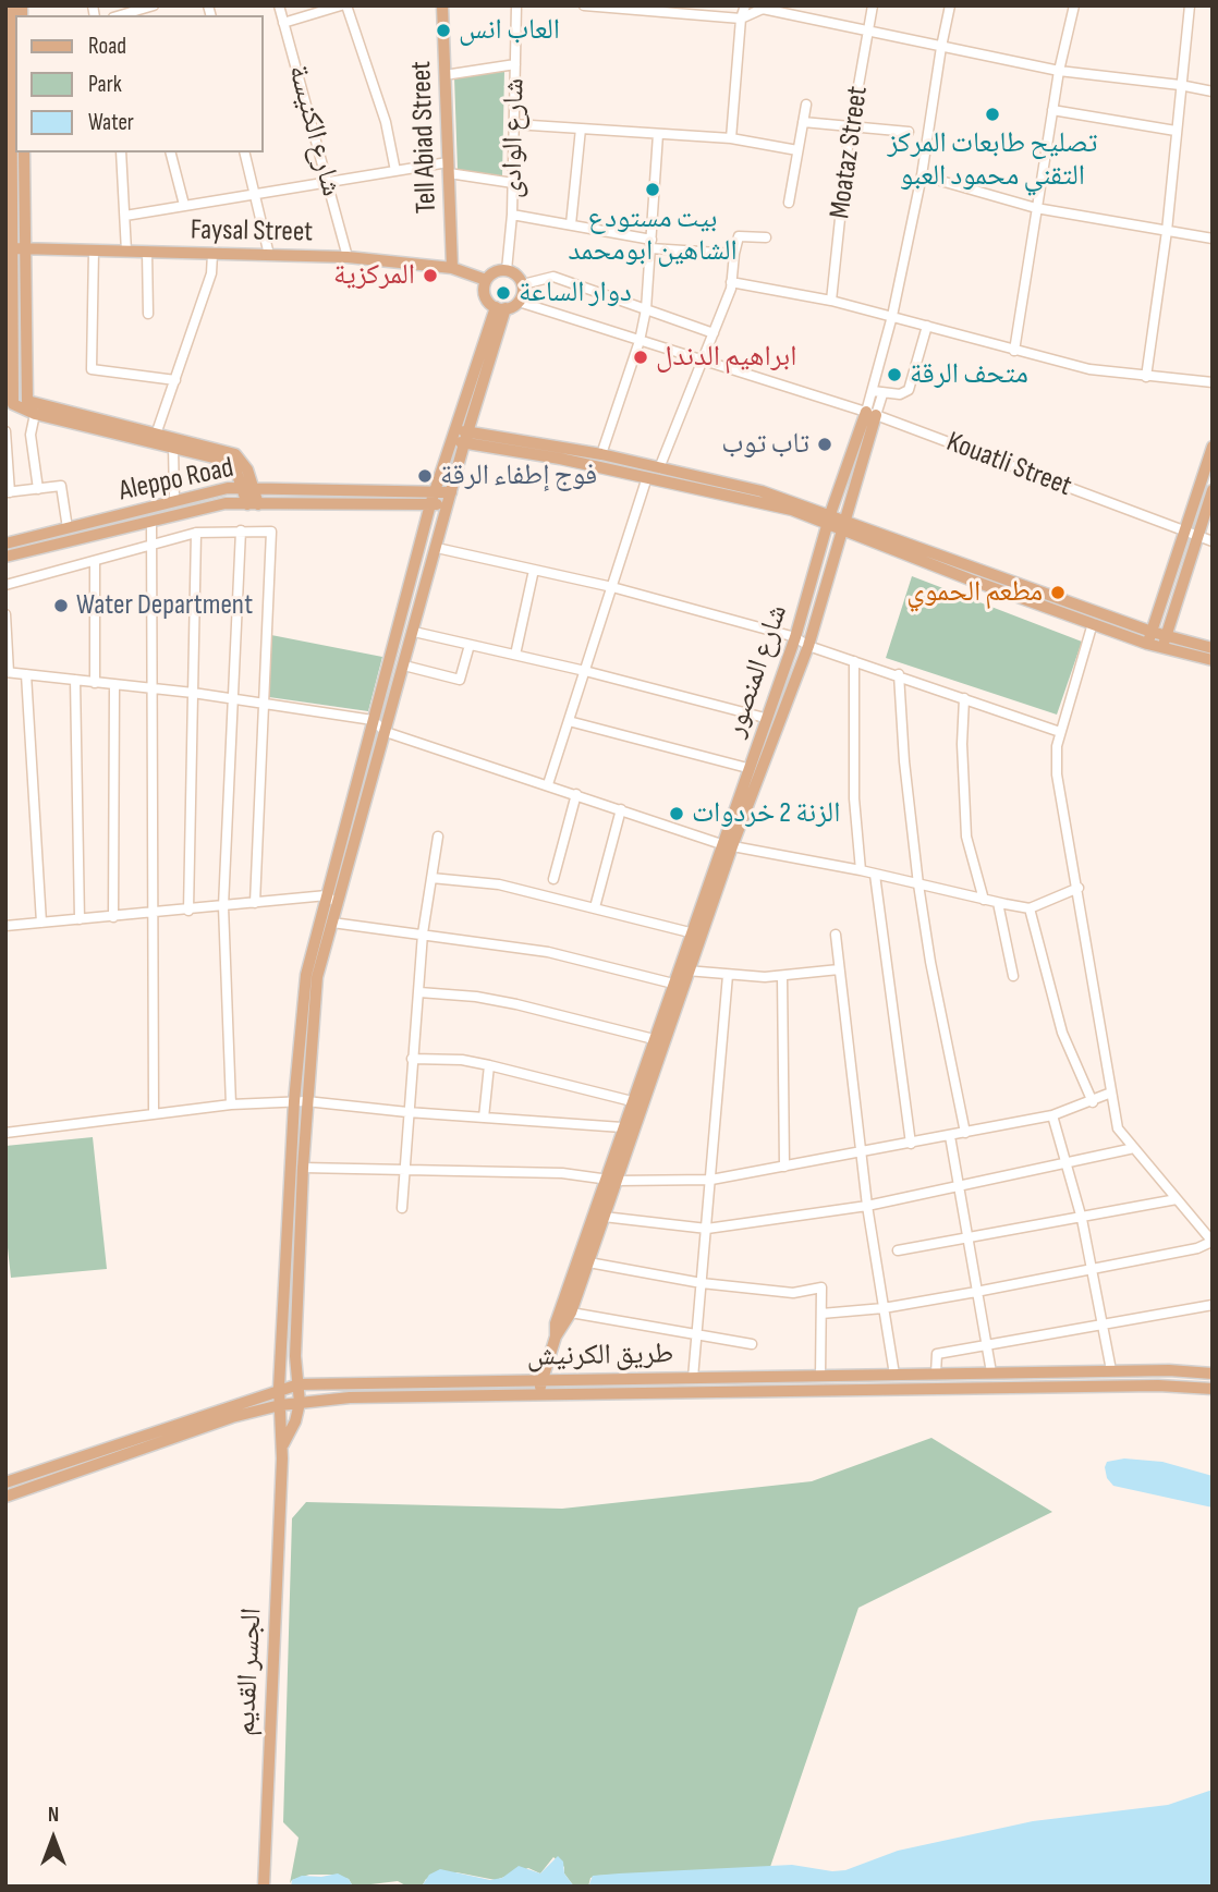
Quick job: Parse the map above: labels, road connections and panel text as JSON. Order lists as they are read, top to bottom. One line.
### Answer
{"streets":{"main road":["Tell Abiad Street","Faysal Street","Aleppo Road","شارع المنصور","طريق الكرنيش","الجسر القديم"],"street":["شارع الكنيسة","شارع الوادى","Moataz Street","Kouatli Street"]},"crossings":[["شارع الكنيسة","Faysal Street"],["Tell Abiad Street","Faysal Street"],["شارع الوادى","Faysal Street"],["شارع الوادى","Kouatli Street"],["Faysal Street","Kouatli Street"],["Kouatli Street","شارع المنصور"],["شارع المنصور","طريق الكرنيش"],["طريق الكرنيش","الجسر القديم"]],"places":["العاب انس","تصليح طابعات المركز التقني محمود العبو","بيت مستودع الشاهين ابومحمد","المركزية","دوار الساعة","ابراهيم الدندل","متحف الرقة","تاب توب","فوج إطفاء الرقة","مطعم الحموي","Water Department","الزنة 2 خردوات"],"legend":["Road","Park","Water"],"north":"top"}
